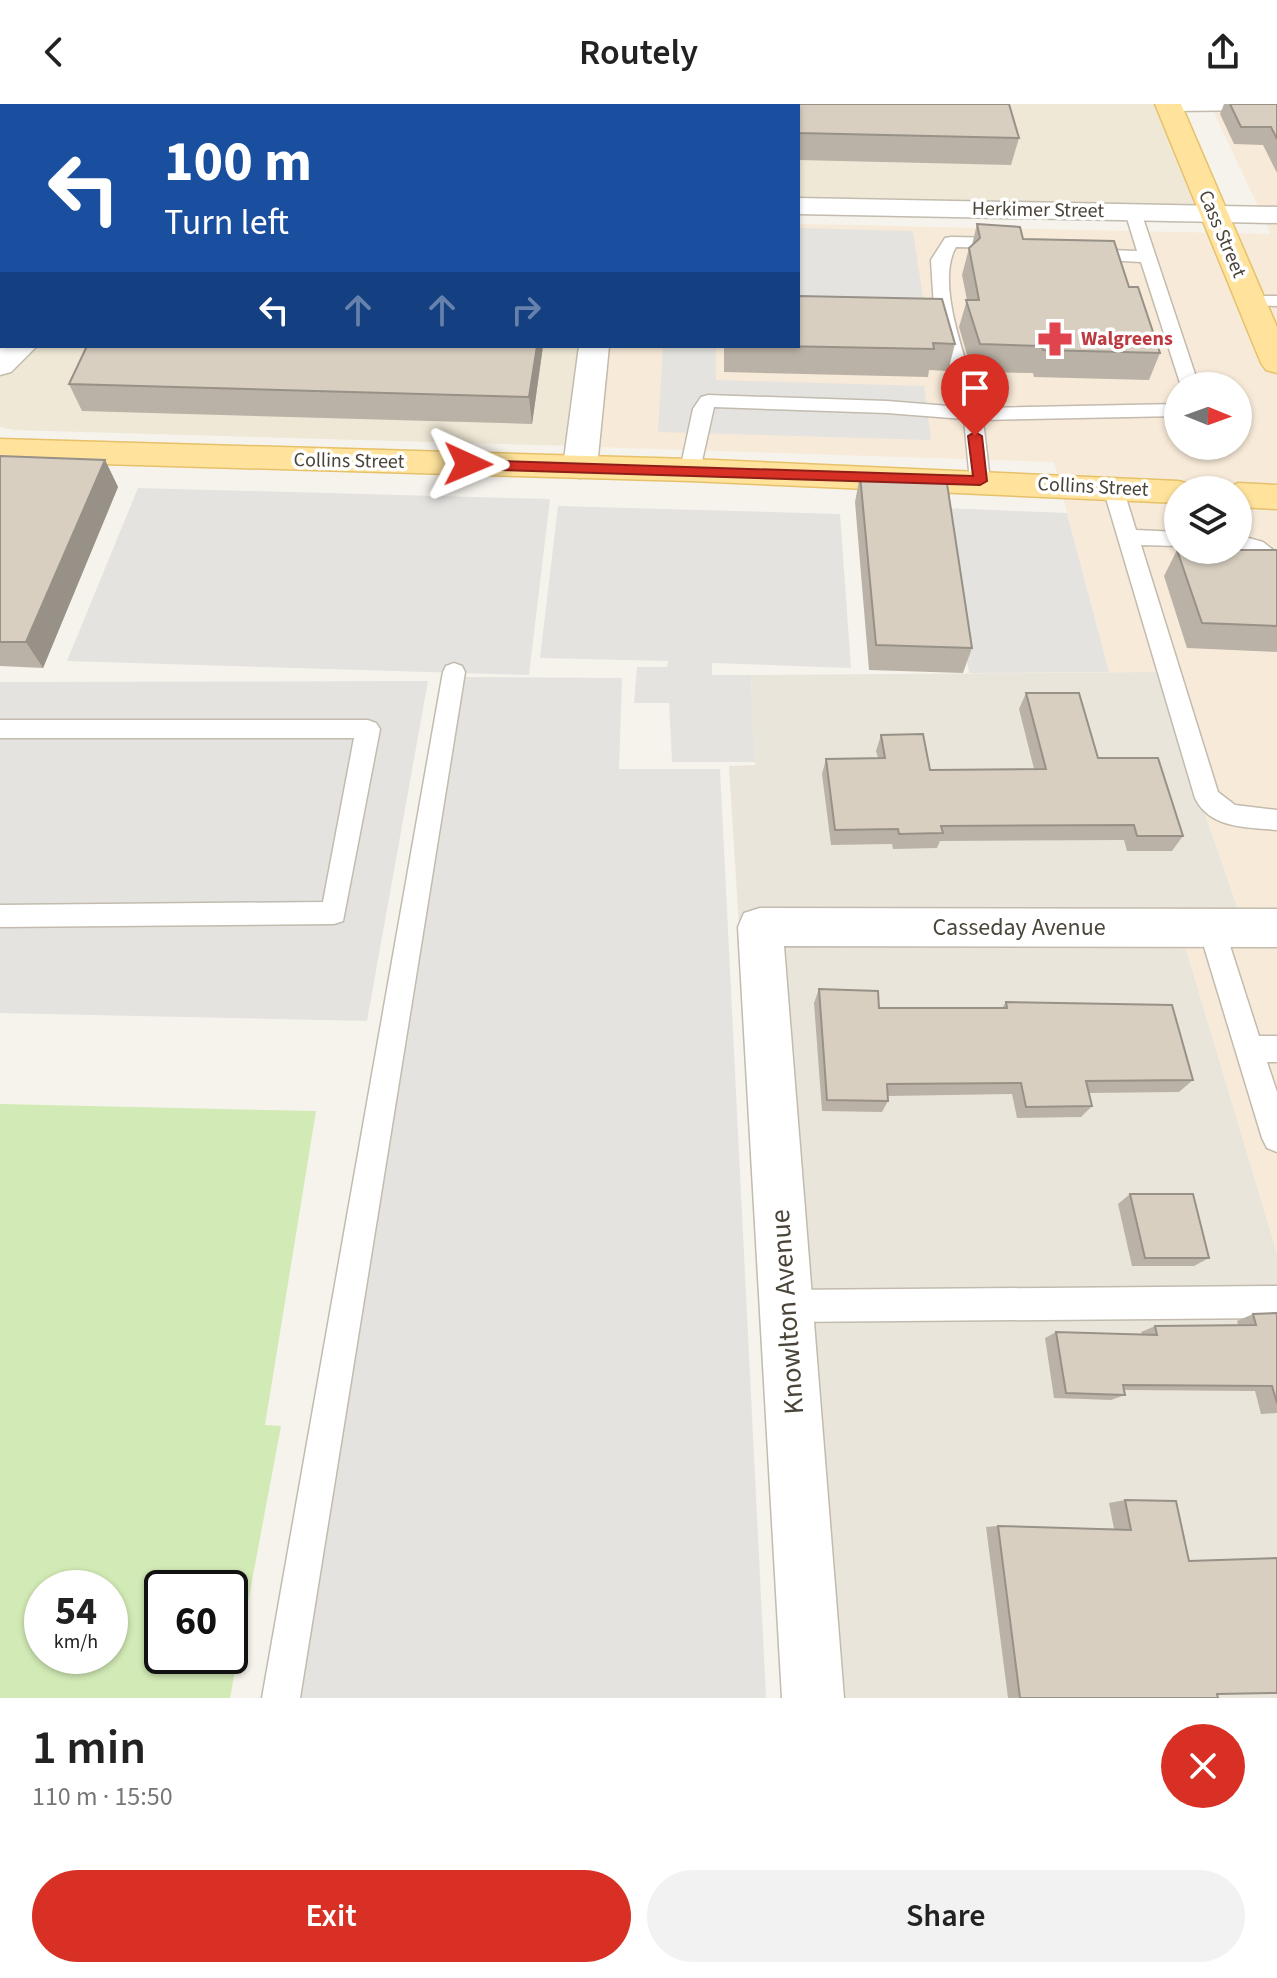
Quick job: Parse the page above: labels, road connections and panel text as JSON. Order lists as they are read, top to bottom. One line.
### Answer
{"streets":{"main road":["Cass Street","Collins Street"],"street":["Herkimer Street","Casseday Avenue","Knowlton Avenue"]},"crossings":[["Herkimer Street","Cass Street"],["Casseday Avenue","Knowlton Avenue"]],"places":{"pharmacy":["Walgreens"]},"north":"right","page":{"header":"Routely","turn":["100 m","Turn left"],"speed":"54 km/h","limit":"60","heading":["1 min","110 m · 15:50"],"buttons":["Exit","Share"]}}
